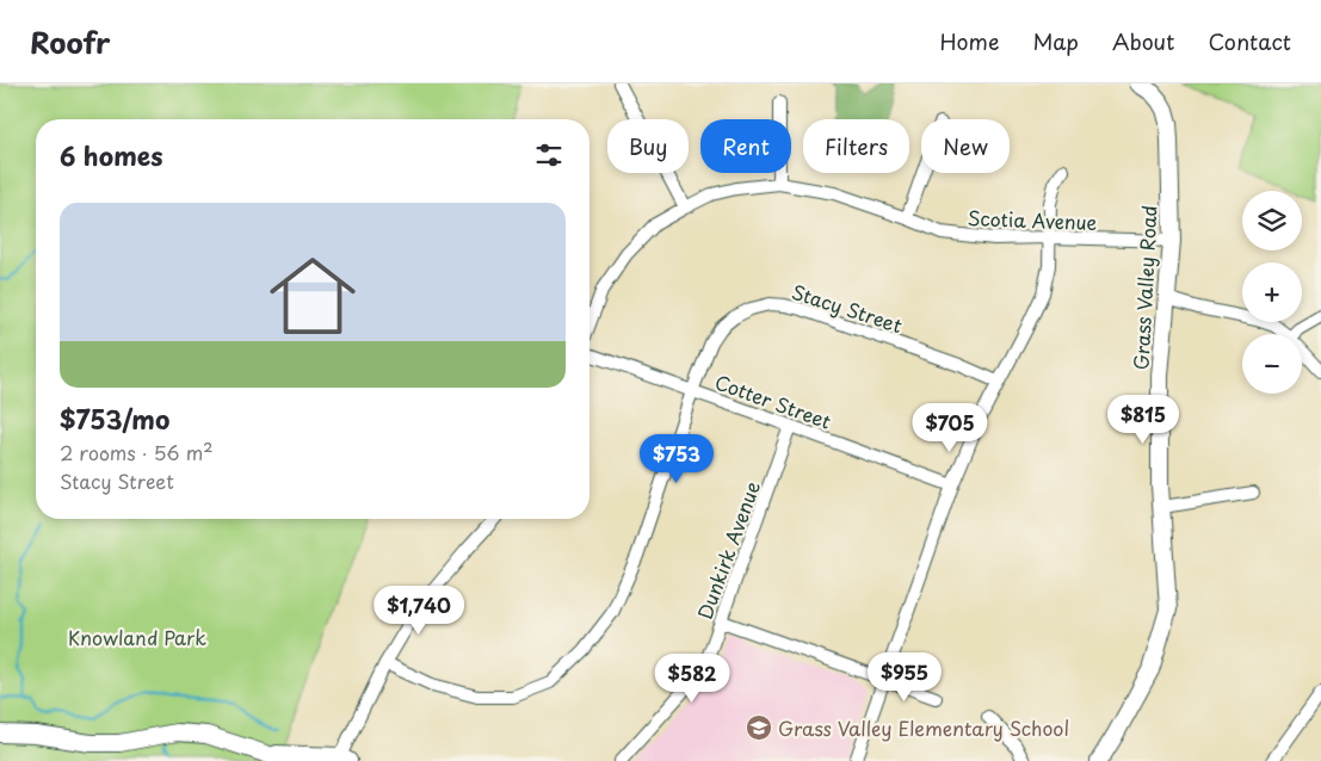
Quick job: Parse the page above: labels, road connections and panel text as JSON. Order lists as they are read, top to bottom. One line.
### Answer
{"streets":{"main road":["Grass Valley Road"],"street":["Scotia Avenue","Stacy Street","Cotter Street","Dunkirk Avenue"]},"crossings":[["Scotia Avenue","Grass Valley Road"],["Stacy Street","Cotter Street"],["Cotter Street","Dunkirk Avenue"]],"parks":["Knowland Park"],"places":{"school or university":["Grass Valley Elementary School"]},"page":{"header":"Roofr","nav":["Home","Map","About","Contact"],"chip":["Buy","Rent","Filters","New"],"heading":"6 homes","map_buttons":["+","−"],"list":[{"name":"$753/mo","note":"2 rooms · 56 m² · Stacy Street"}],"price":["$815","$705","$753","$1,740","$955","$582"]}}
